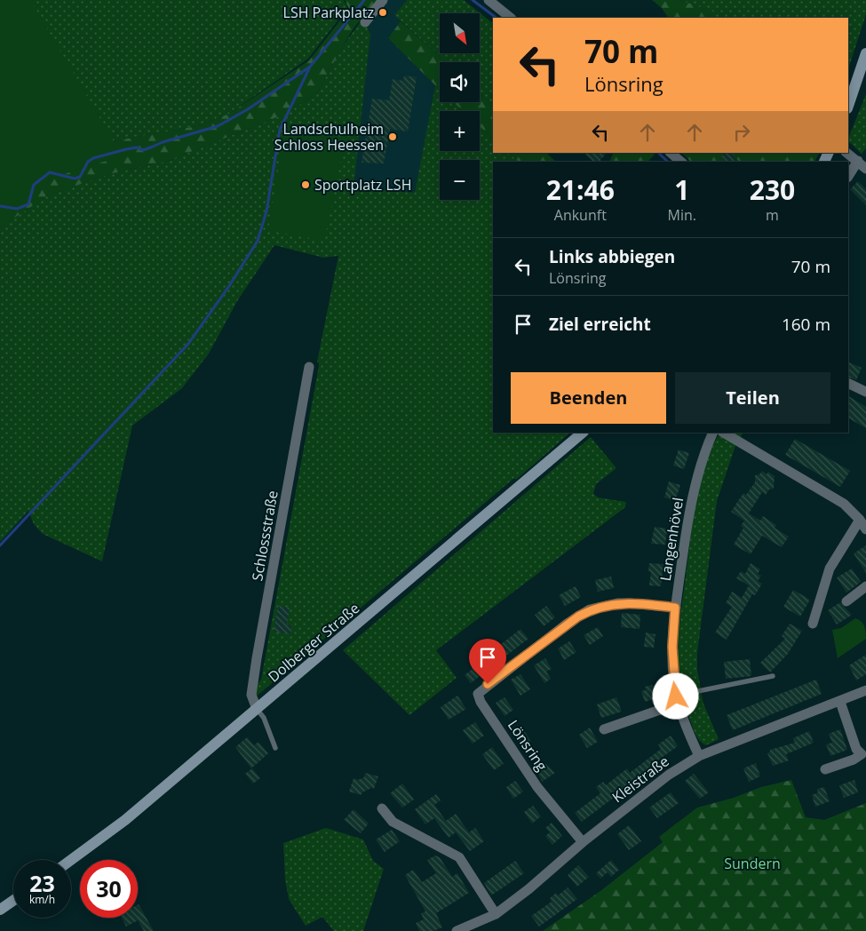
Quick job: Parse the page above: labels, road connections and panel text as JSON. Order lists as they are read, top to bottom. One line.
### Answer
{"streets":{"main road":["Dolberger Straße"],"street":["Schlossstraße","Langenhövel","Lönsring","Kleistraße"]},"crossings":[["Schlossstraße","Dolberger Straße"],["Langenhövel","Lönsring"],["Langenhövel","Kleistraße"],["Lönsring","Kleistraße"]],"parks":["Sundern"],"places":["LSH Parkplatz","Landschulheim Schloss Heessen","Sportplatz LSH"],"north":"bottom right","page":{"map_buttons":["+","−"],"turn":["70 m","Lönsring"],"eta":["21:46","Ankunft","1","Min.","230","m"],"list":[{"name":"Links abbiegen","note":"Lönsring","value":"70 m"},{"name":"Ziel erreicht","value":"160 m"}],"buttons":["Beenden","Teilen"],"speed":"23 km/h","limit":"30"}}
